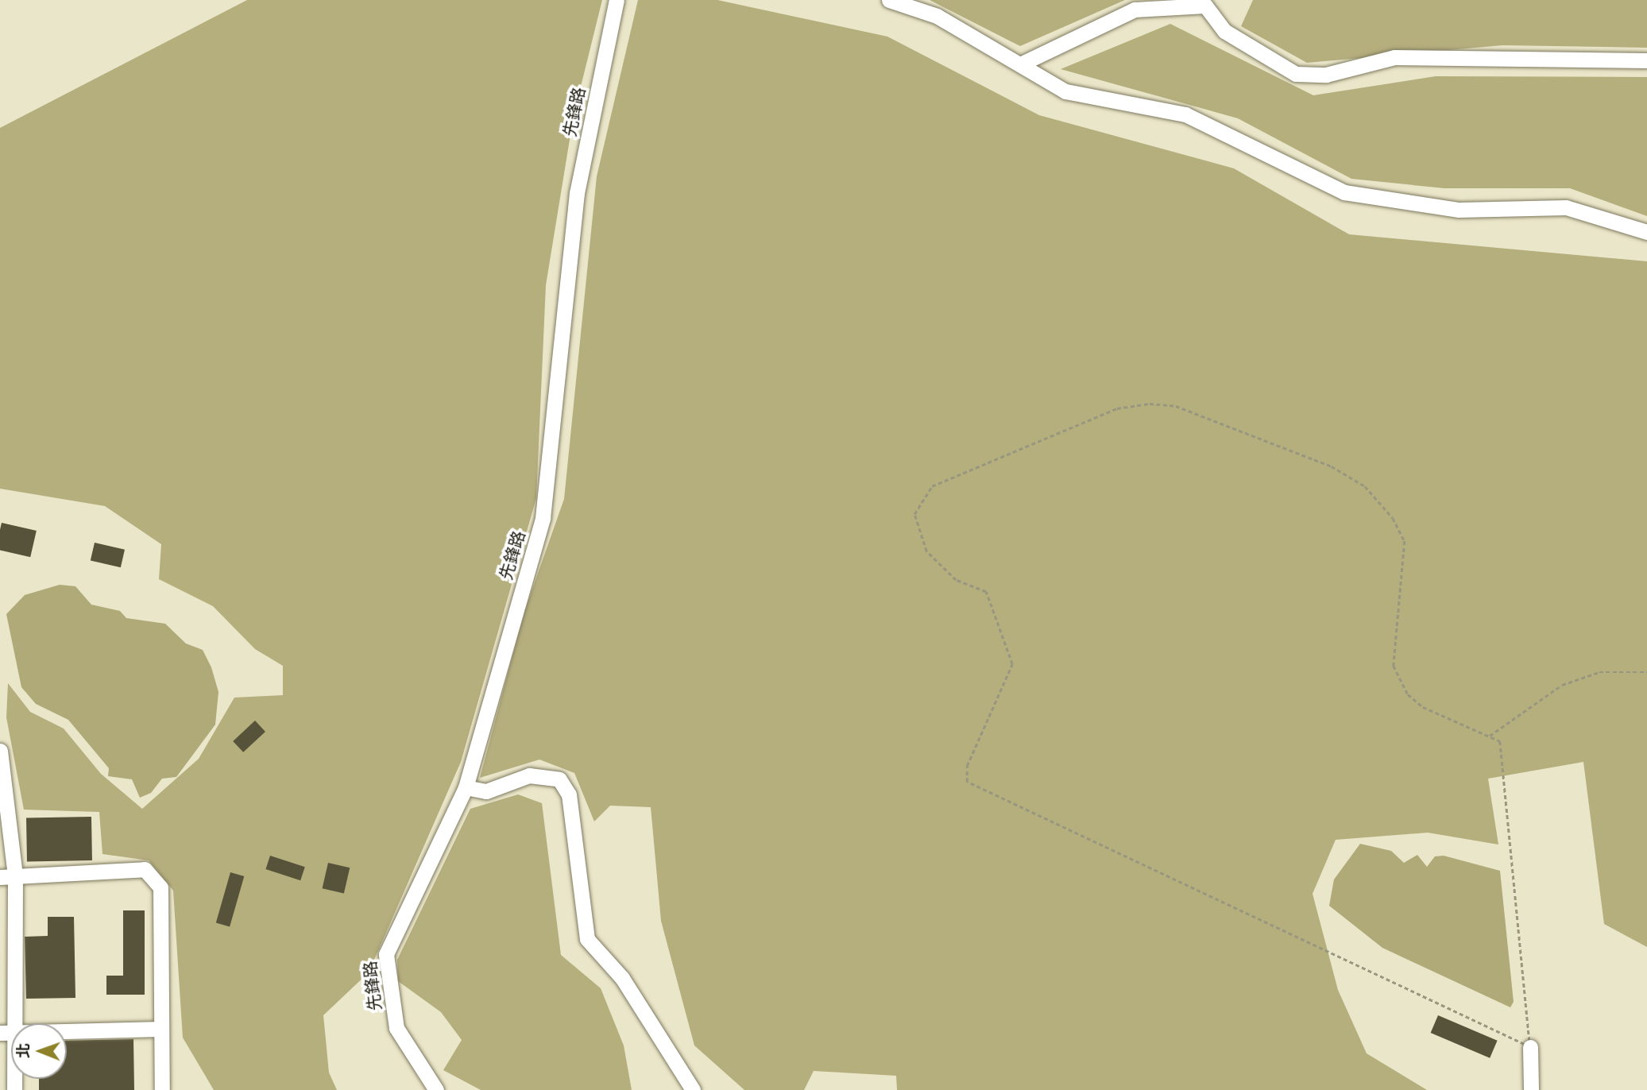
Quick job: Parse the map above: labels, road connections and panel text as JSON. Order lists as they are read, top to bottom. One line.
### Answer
{"streets":{"street":["先鋒路"]},"north":"left"}
